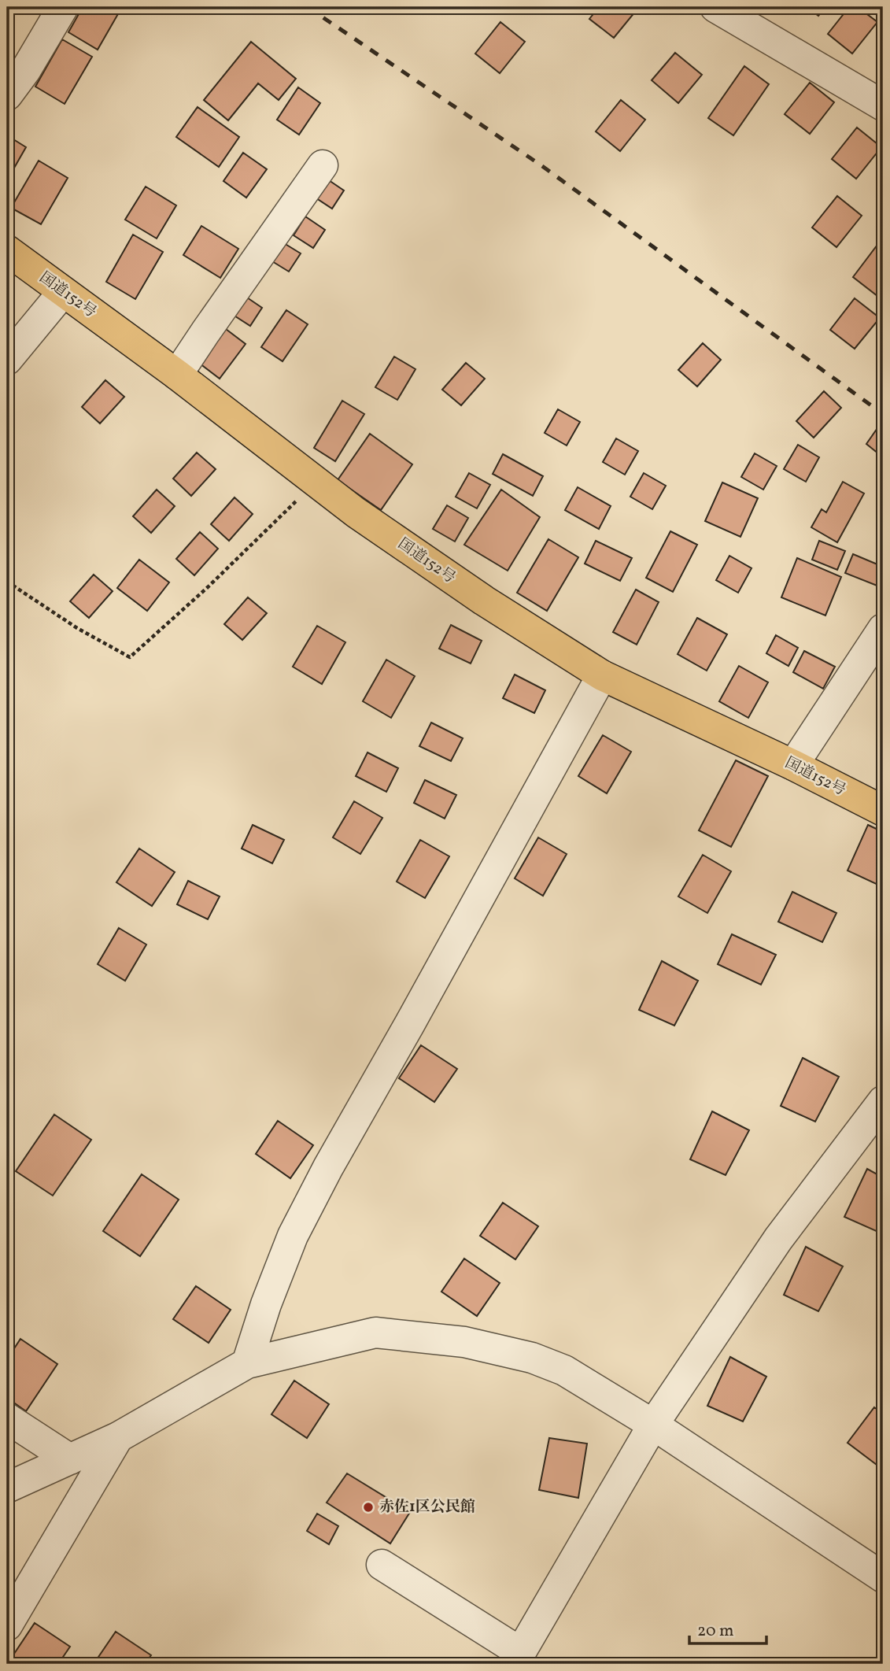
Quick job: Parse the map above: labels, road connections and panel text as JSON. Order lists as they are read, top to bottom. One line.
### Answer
{"streets":{"highway":["国道152号"]},"places":["赤佐1区公民館"],"scale_bar":"20 m"}
